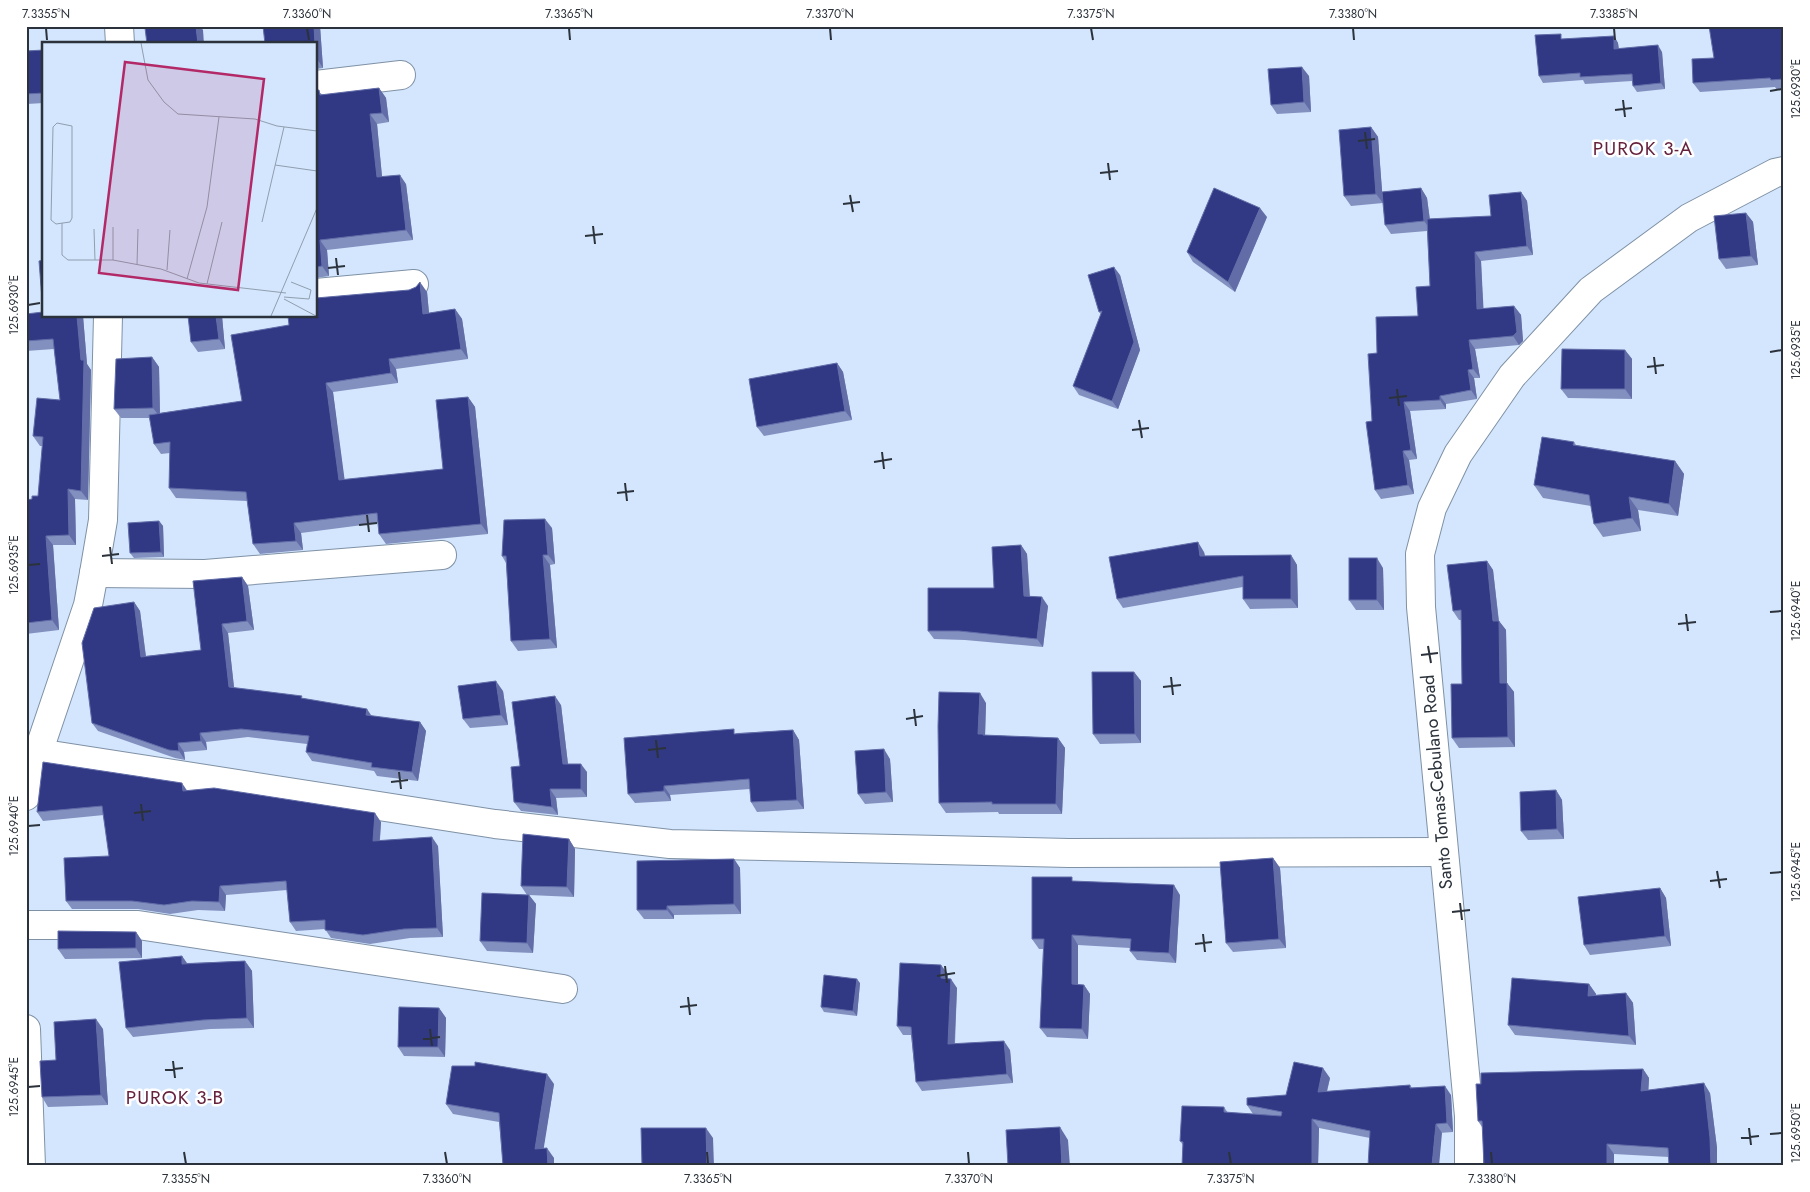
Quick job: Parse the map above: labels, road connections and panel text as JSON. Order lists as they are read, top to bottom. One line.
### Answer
{"streets":{"street":["Santo Tomas-Cebulano Road"]},"districts":["PUROK 3-A","PUROK 3-B"],"coordinates":["7.3355°N","7.3360°N","7.3365°N","7.3370°N","7.3375°N","7.3380°N","7.3385°N","125.6930°E","125.6935°E","125.6940°E","125.6945°E","125.6950°E"]}
